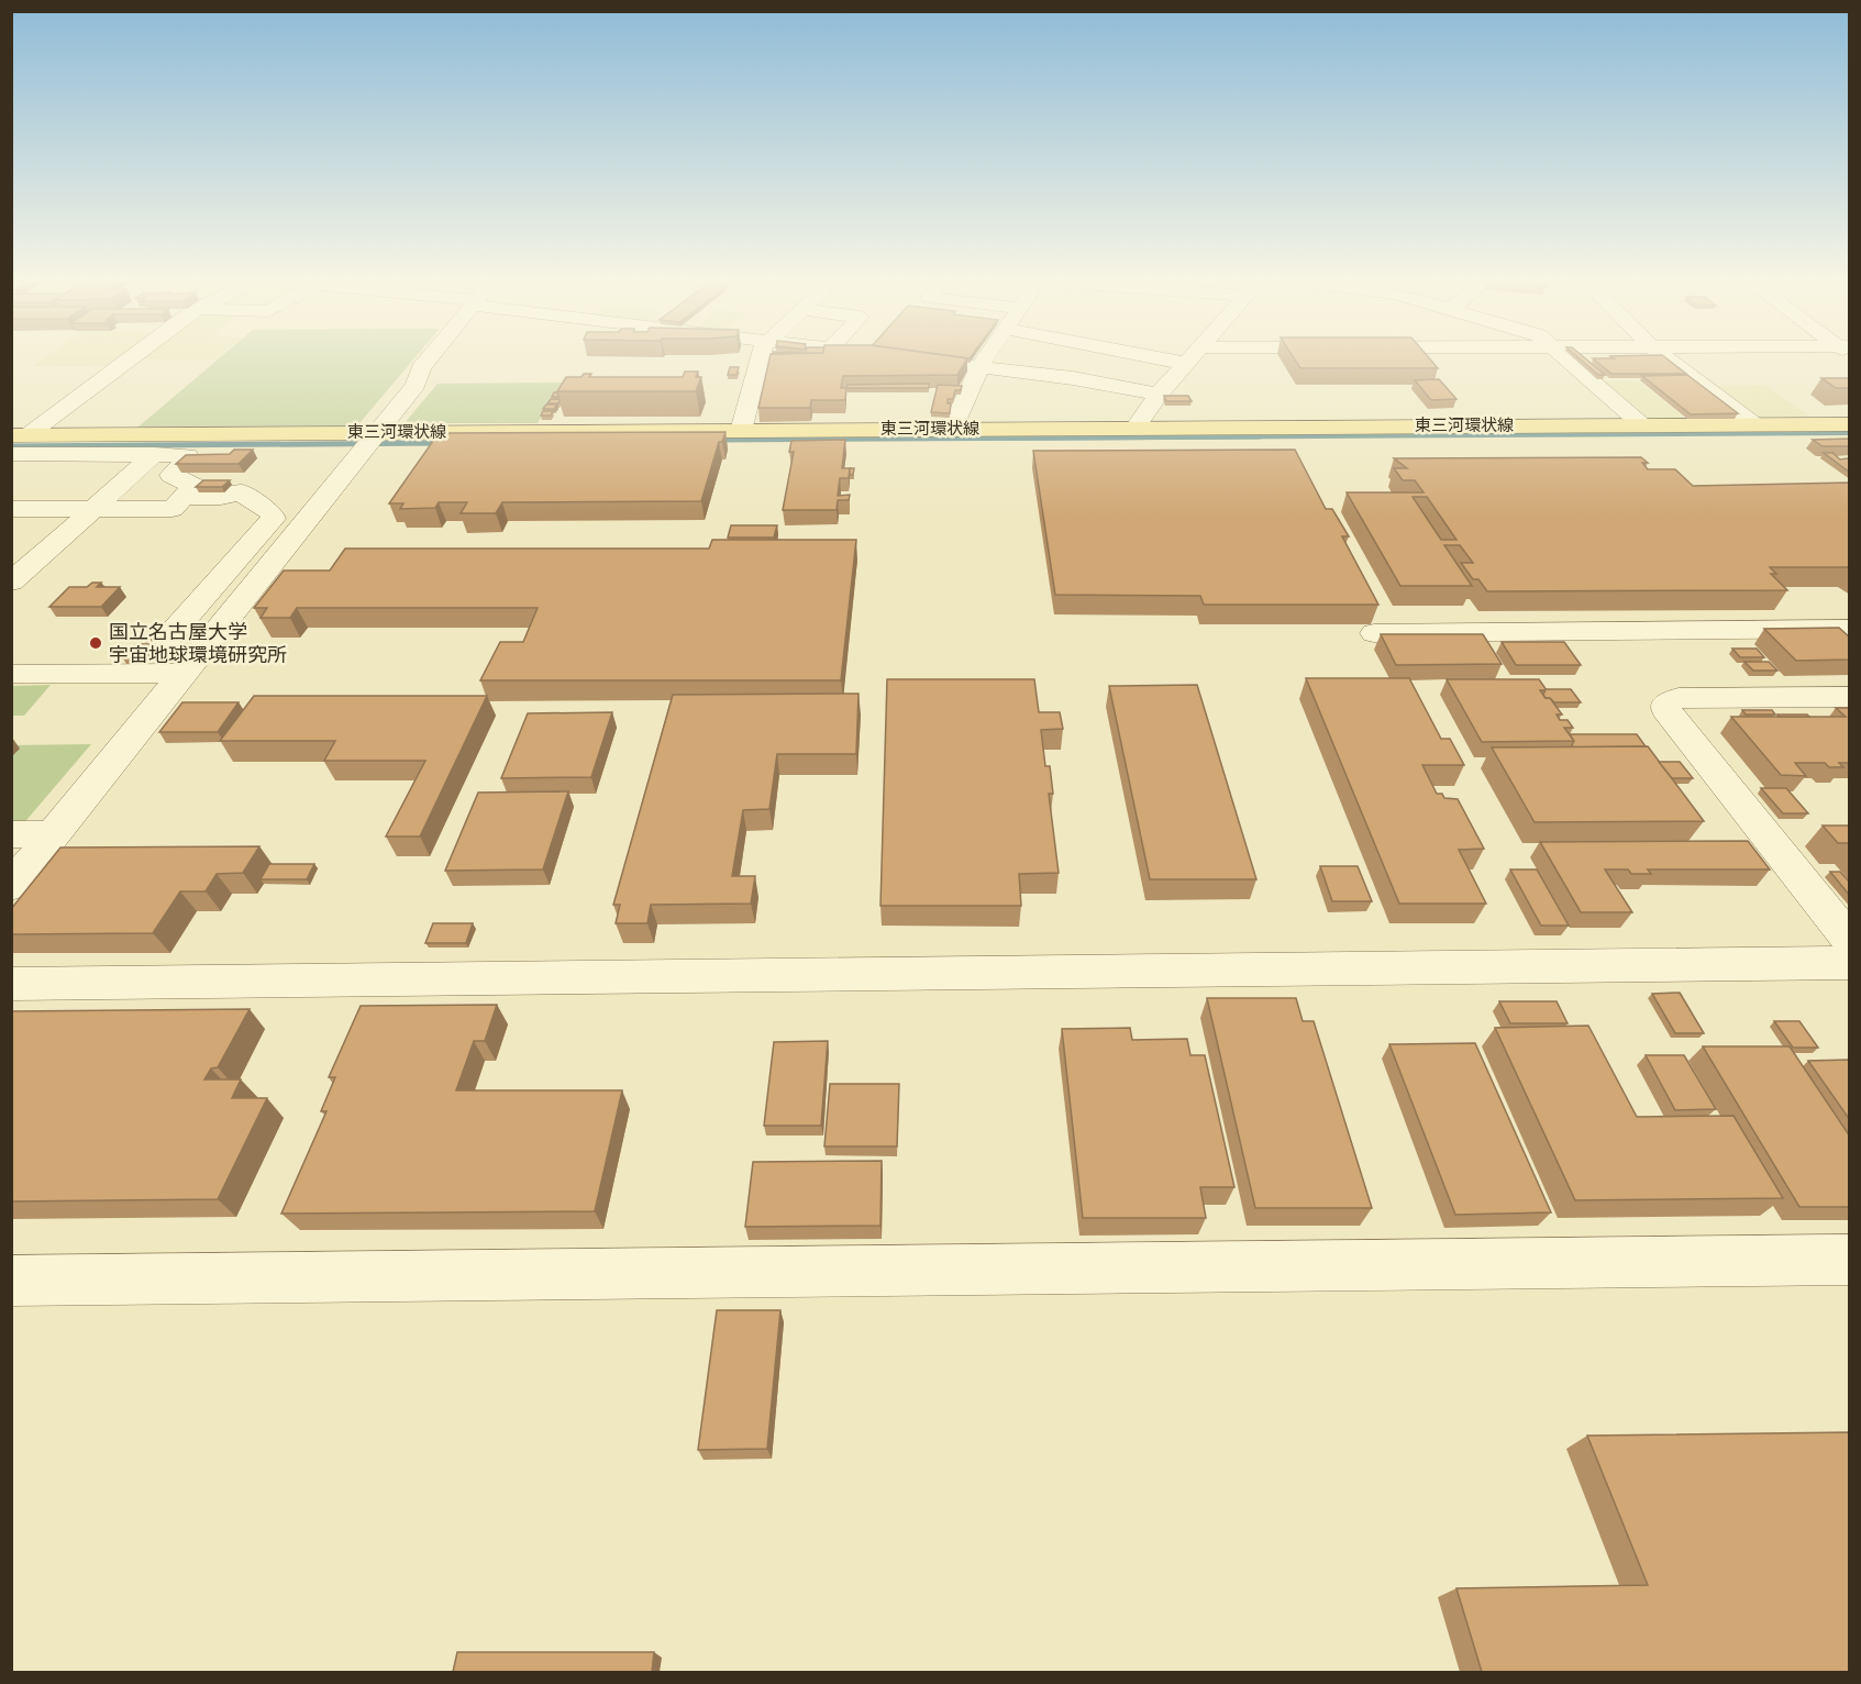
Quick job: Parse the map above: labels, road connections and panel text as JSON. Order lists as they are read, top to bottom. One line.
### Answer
{"streets":{"main road":["東三河環状線"]},"places":["国立名古屋大学 宇宙地球環境研究所"]}
